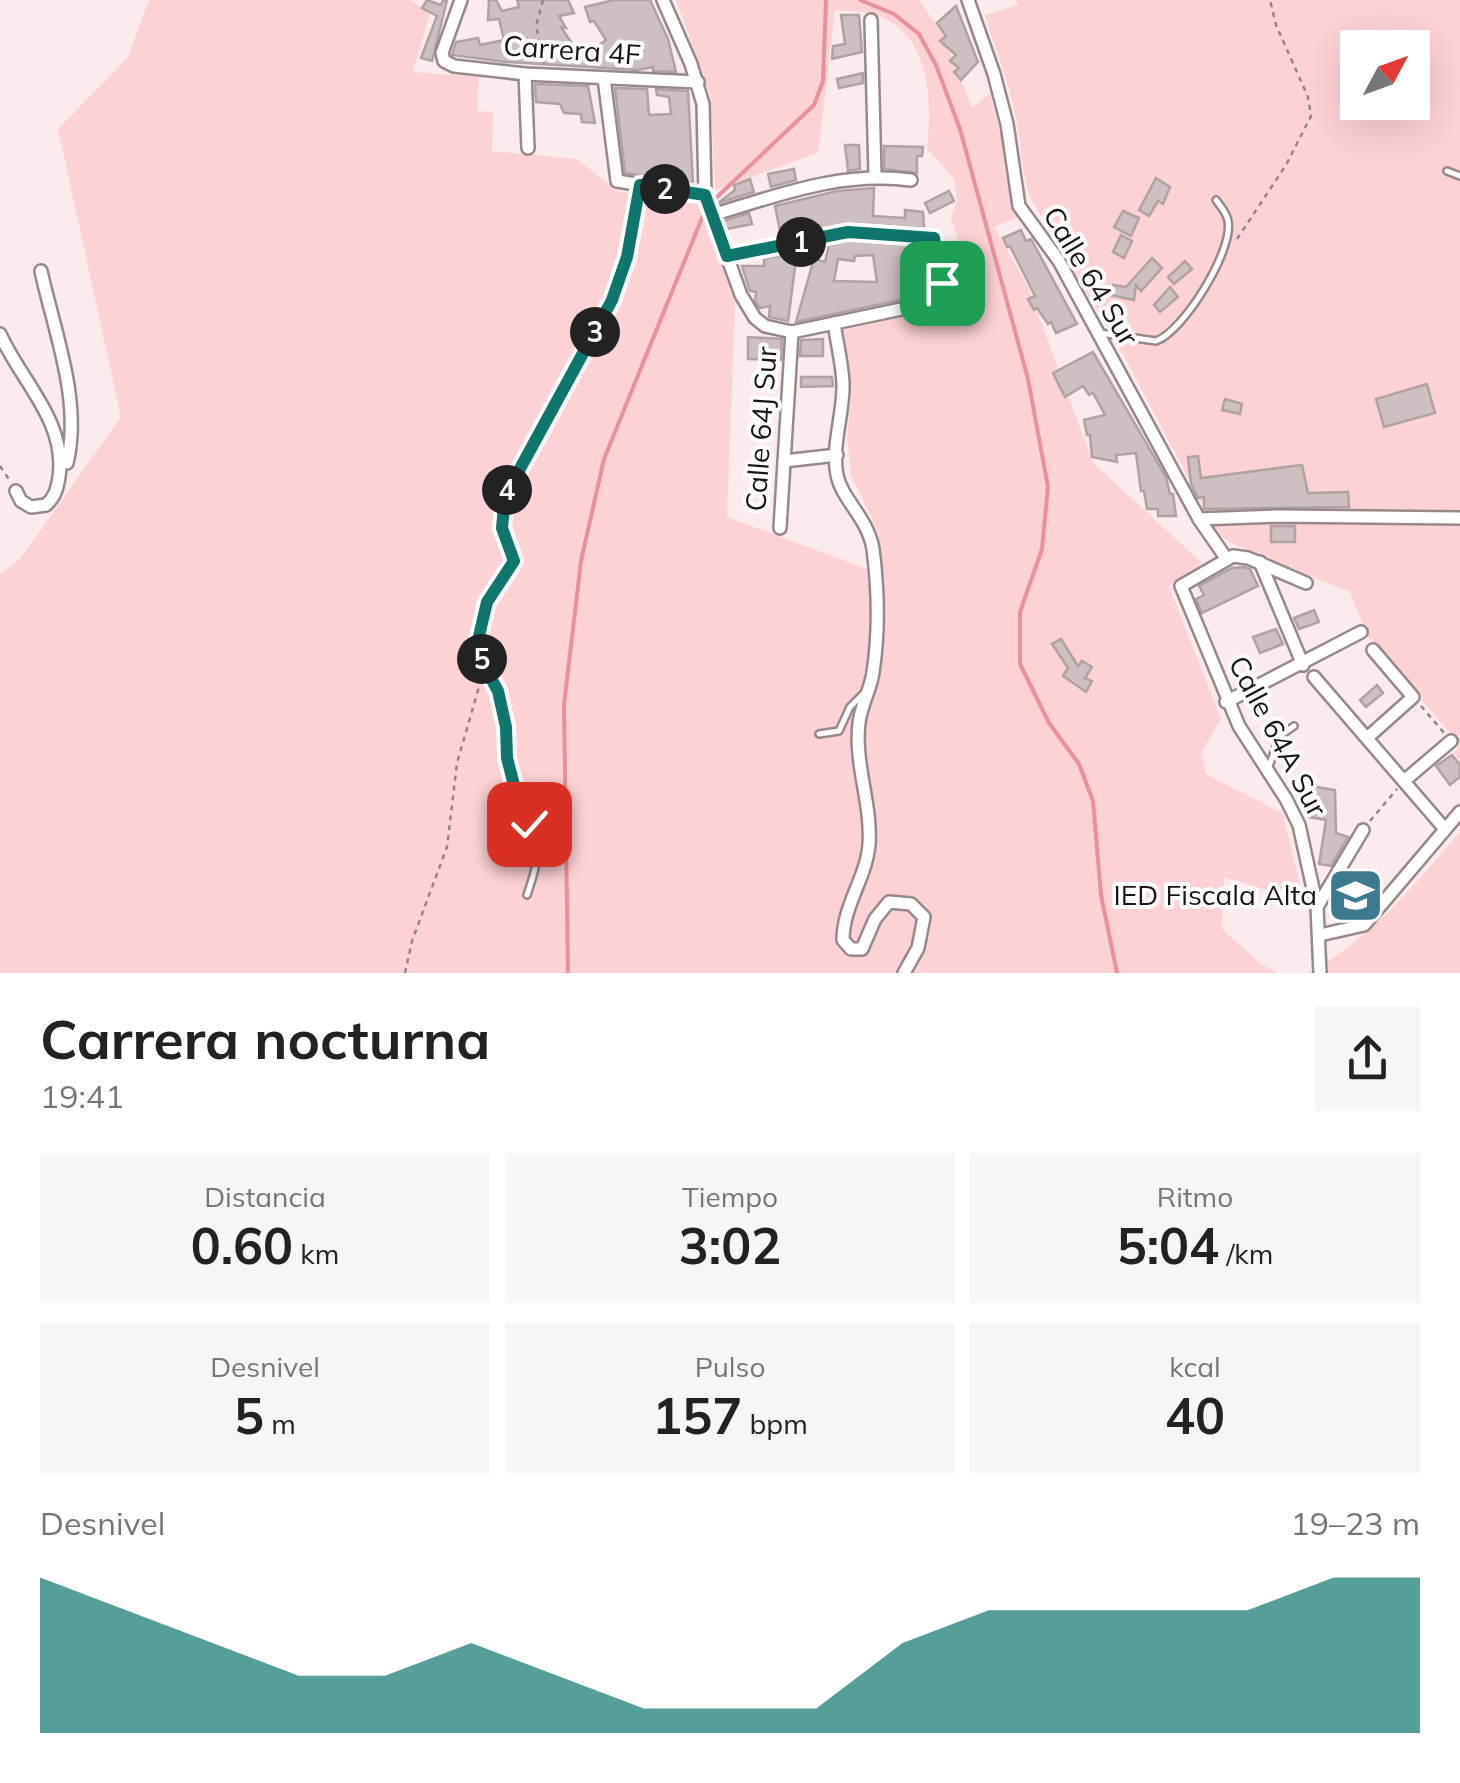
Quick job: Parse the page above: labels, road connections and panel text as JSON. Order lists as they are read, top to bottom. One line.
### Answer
{"streets":{"street":["Carrera 4F","Calle 64 Sur","Calle 64J Sur","Calle 64A Sur"]},"crossings":[["Calle 64 Sur","Calle 64A Sur"]],"places":{"school or university":["IED Fiscala Alta"]},"north":"top right","page":{"pins":["2","1","3","4","5"],"heading":["Carrera nocturna","19:41"],"stats":[["Distancia","0.60 km"],["Tiempo","3:02"],["Ritmo","5:04 /km"],["Desnivel","5 m"],["Pulso","157 bpm"],["kcal","40"]],"chart":["Desnivel","19–23 m"]}}
